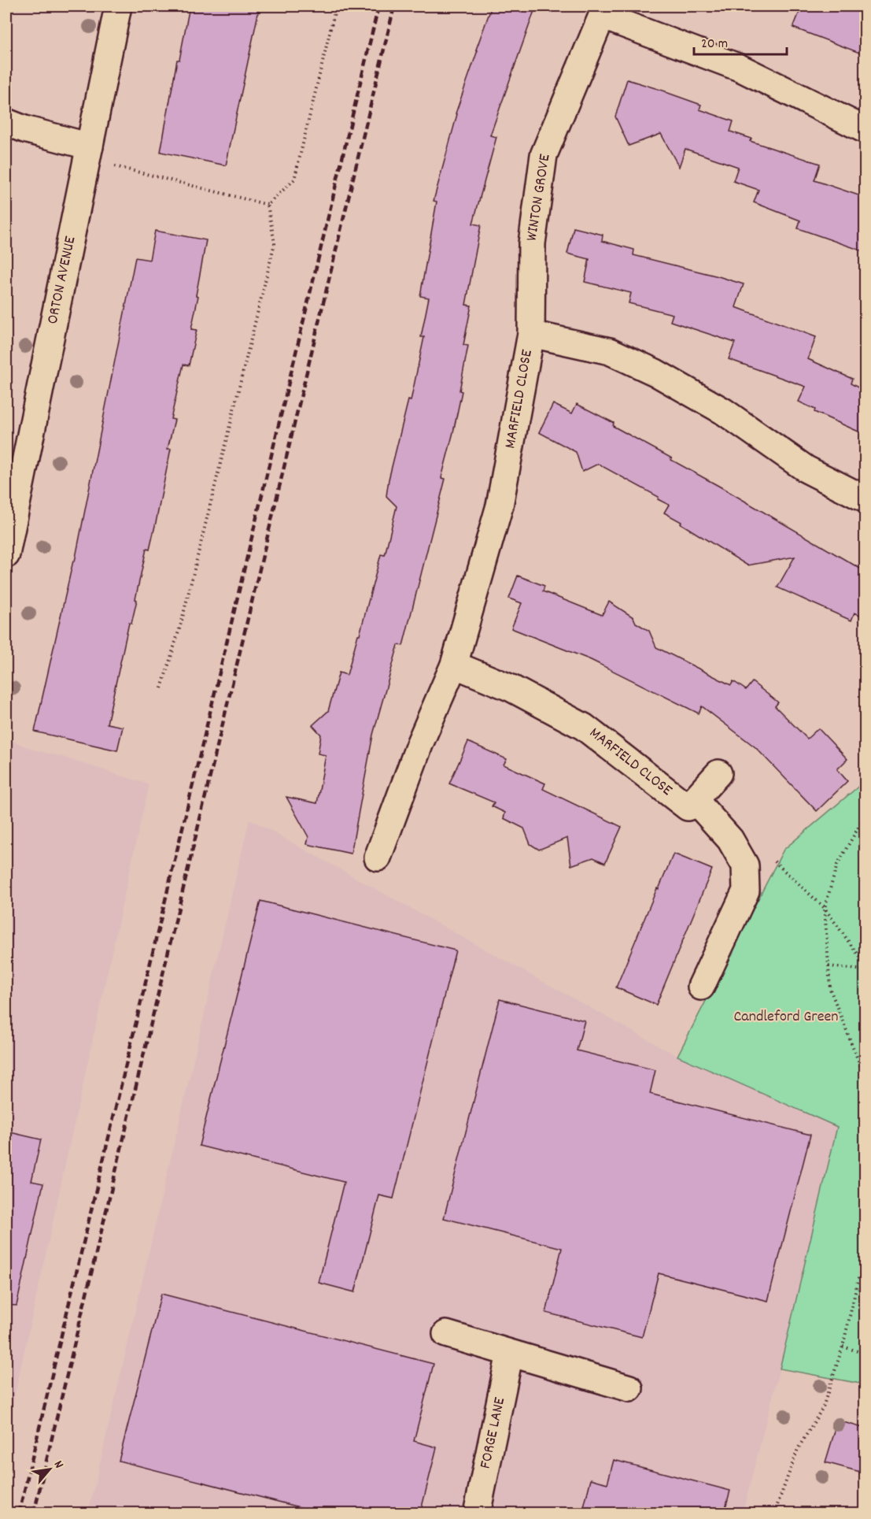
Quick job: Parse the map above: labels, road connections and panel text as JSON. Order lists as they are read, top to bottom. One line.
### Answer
{"streets":{"street":["WINTON GROVE","ORTON AVENUE","MARFIELD CLOSE","FORGE LANE"]},"crossings":[["WINTON GROVE","MARFIELD CLOSE"]],"parks":["Candleford Green"],"scale_bar":"20 m","north":"top right"}
